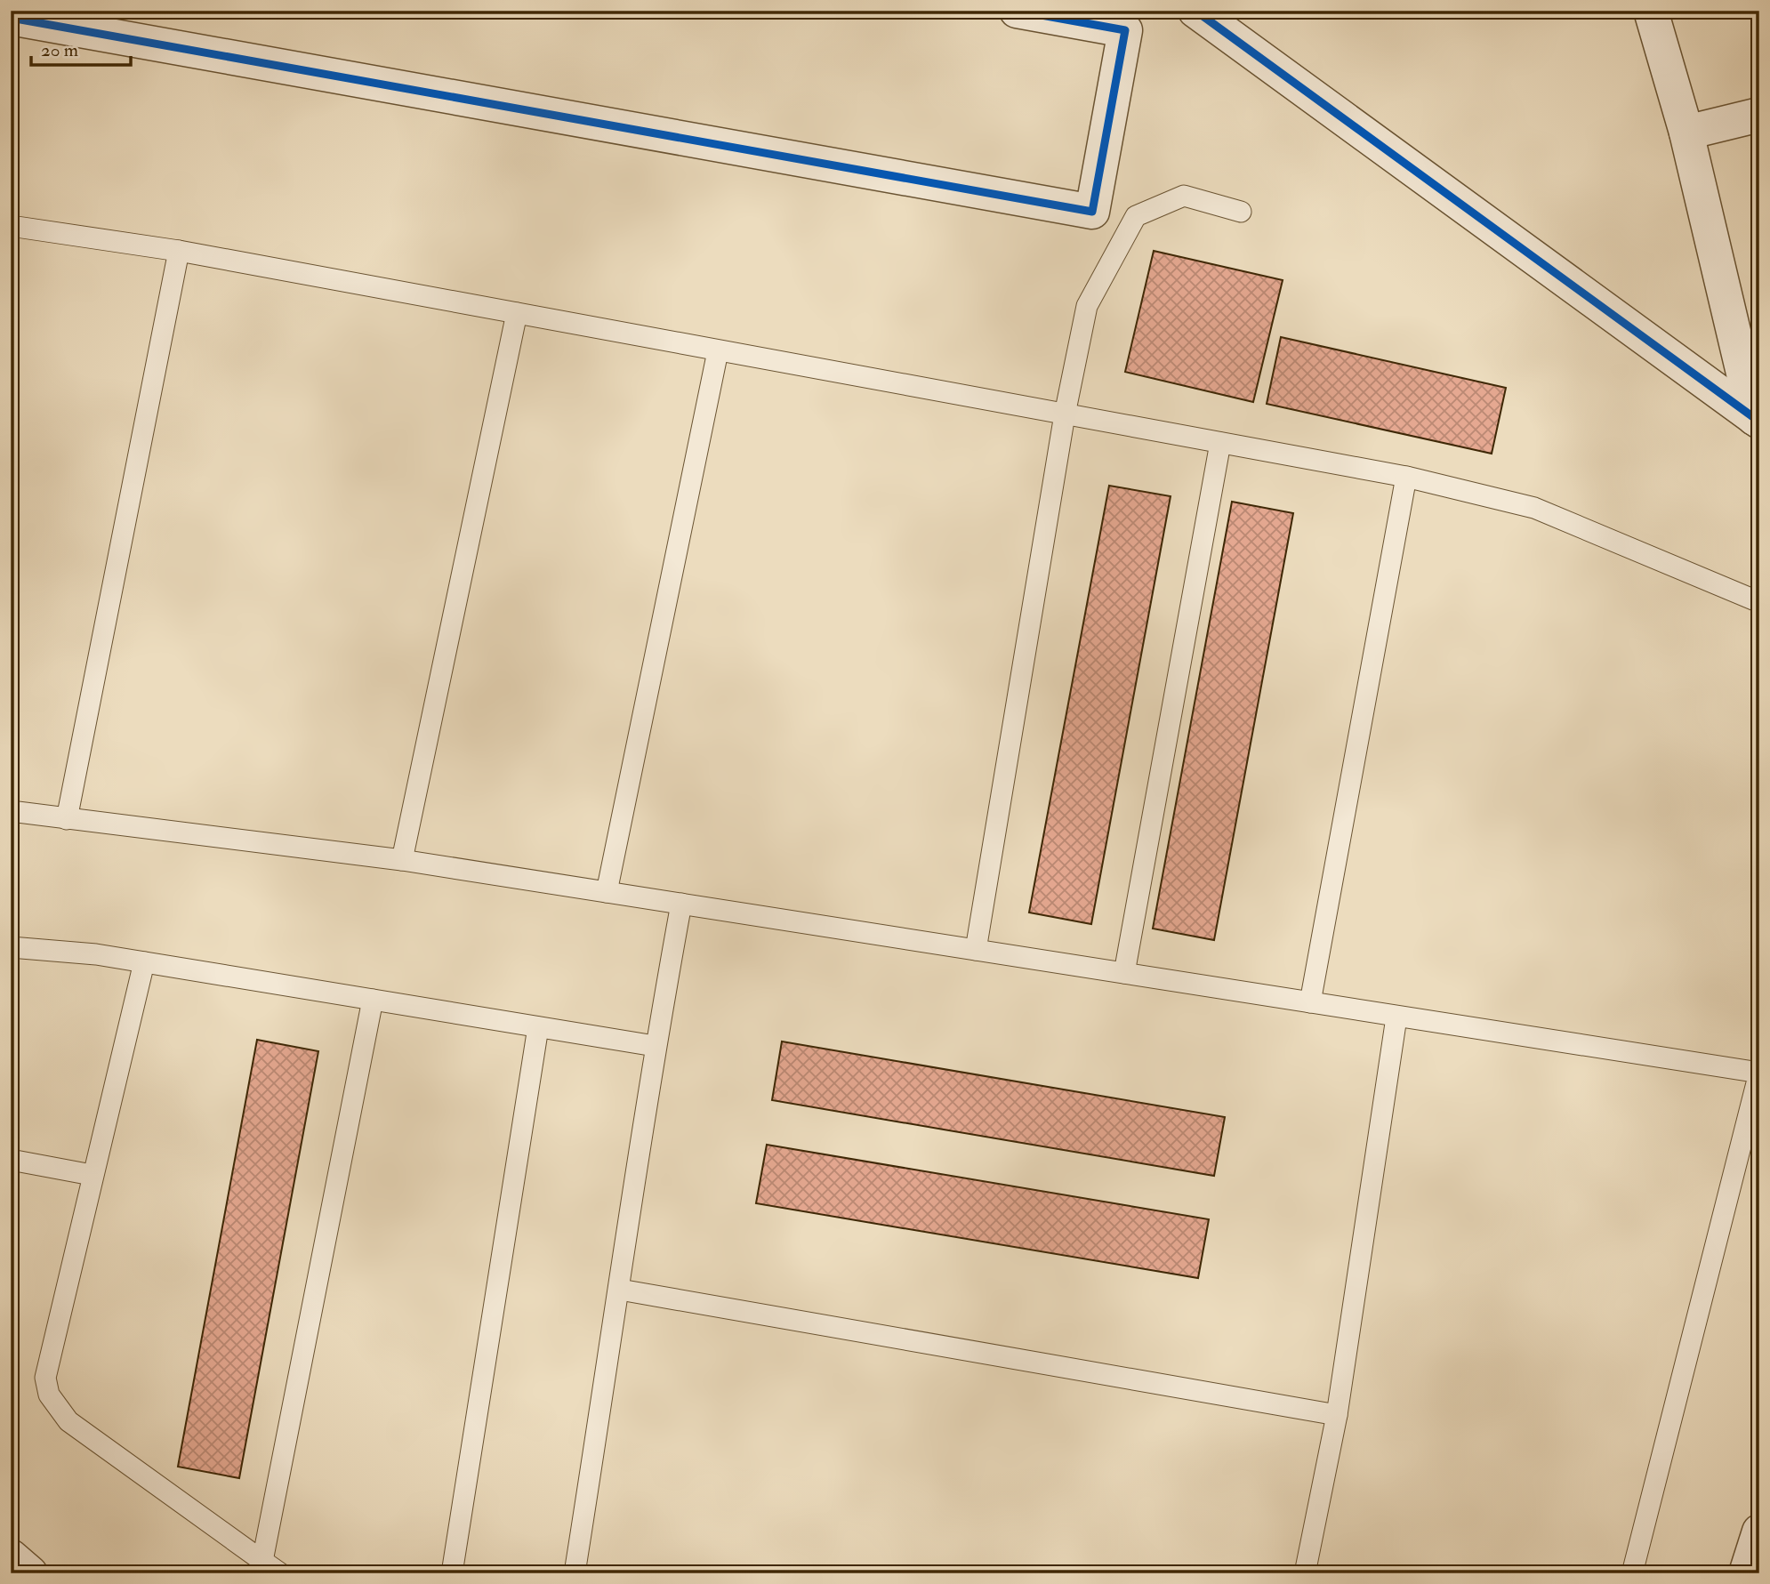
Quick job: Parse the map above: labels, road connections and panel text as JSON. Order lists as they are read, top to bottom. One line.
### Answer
{"scale_bar":"20 m"}
